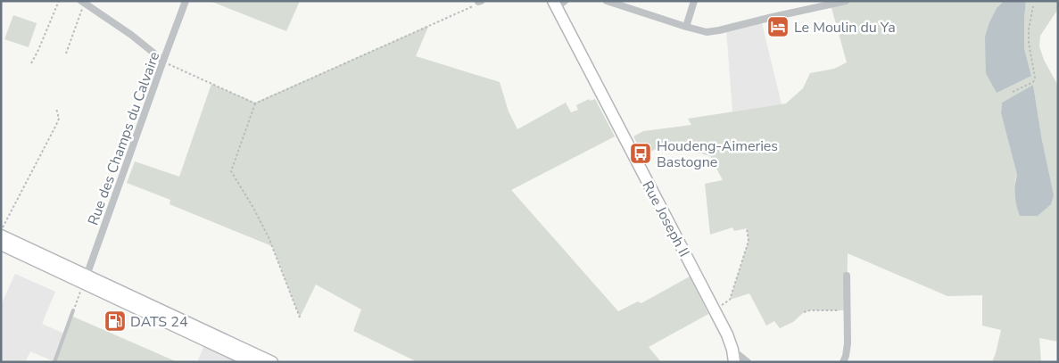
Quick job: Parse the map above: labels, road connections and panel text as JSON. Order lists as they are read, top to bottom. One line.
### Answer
{"streets":{"main road":["Rue Joseph II"],"street":["Rue des Champs du Calvaire"]},"places":{"hotel":["Le Moulin du Ya"],"bus stop":["Houdeng-Aimeries Bastogne"],"fuel station":["DATS 24"]}}
